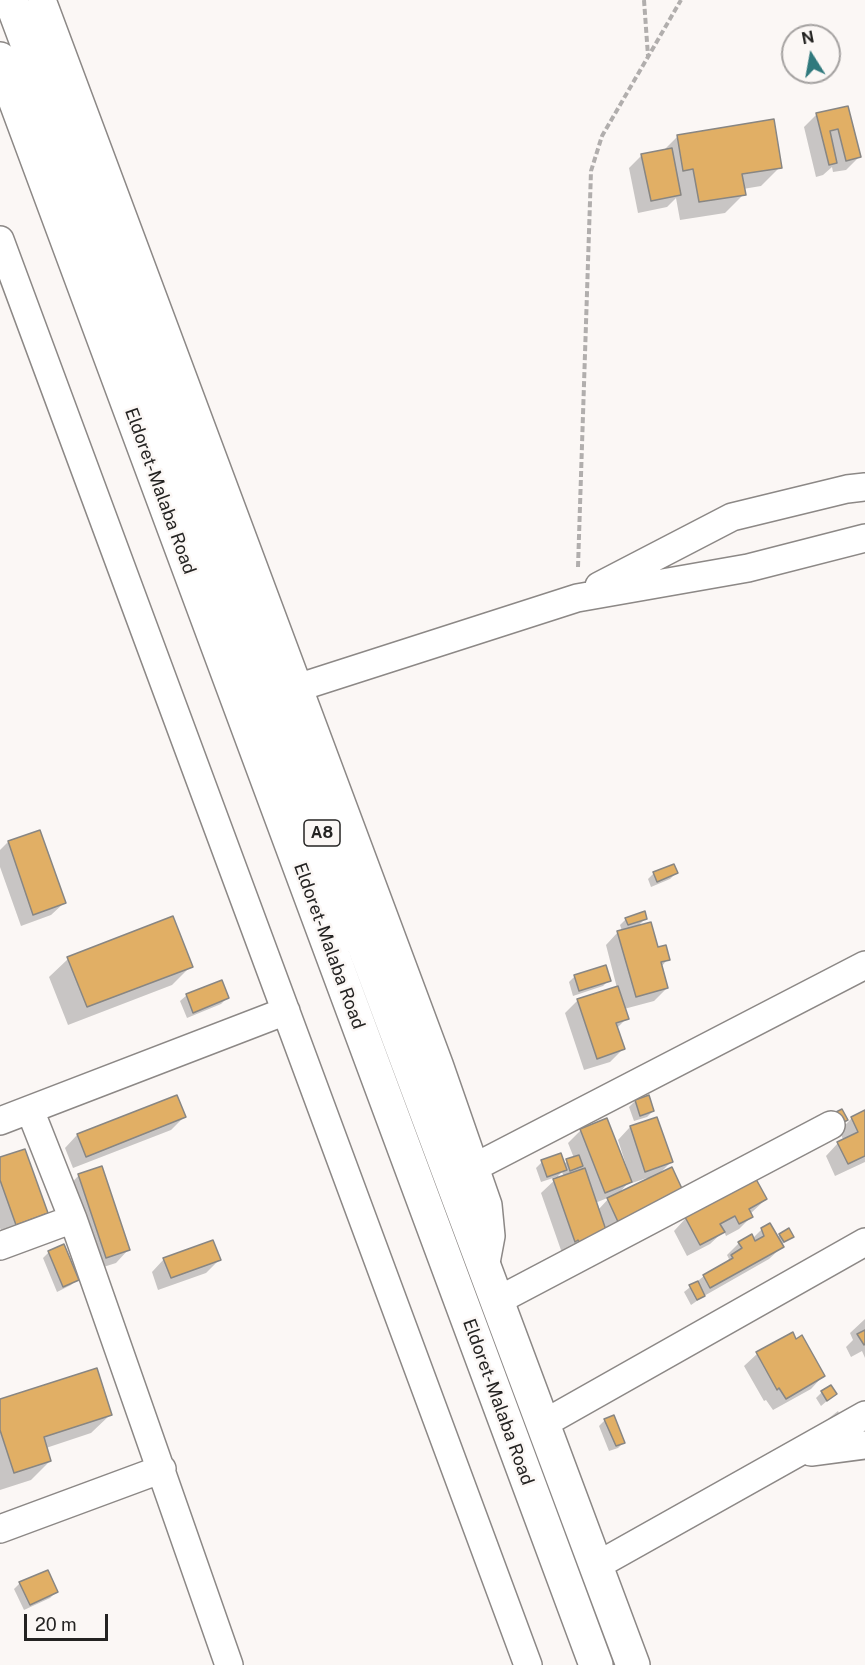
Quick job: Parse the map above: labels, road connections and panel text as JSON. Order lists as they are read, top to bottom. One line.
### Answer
{"streets":{"highway":["Eldoret-Malaba Road","A8"]},"scale_bar":"20 m","north":"top"}
